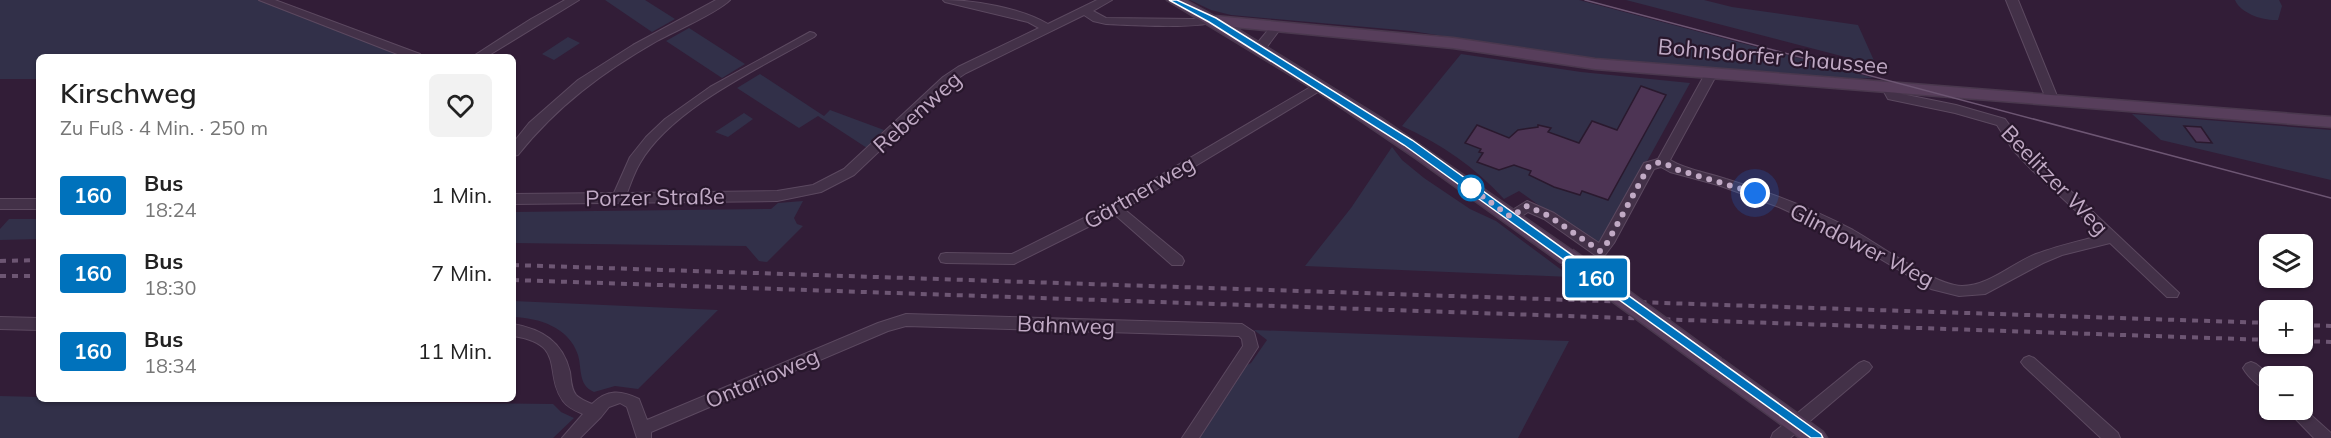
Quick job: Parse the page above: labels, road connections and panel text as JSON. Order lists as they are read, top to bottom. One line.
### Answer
{"streets":{"street":["Bohnsdorfer Chaussee","Rebenweg","Beelitzer Weg","Gärtnerweg","Porzer Straße","Glindower Weg","Bahnweg","Ontarioweg"]},"crossings":[["Bohnsdorfer Chaussee","Beelitzer Weg"],["Rebenweg","Porzer Straße"],["Beelitzer Weg","Glindower Weg"],["Bahnweg","Ontarioweg"]],"lines":["bus line 160"],"page":{"on_map":"160","heading":["Kirschweg","Zu Fuß · 4 Min. · 250 m"],"list":[{"mark":"160","name":"Bus","note":"18:24","value":"1 Min."},{"mark":"160","name":"Bus","note":"18:30","value":"7 Min."},{"mark":"160","name":"Bus","note":"18:34","value":"11 Min."}],"map_buttons":["+","−"]}}
